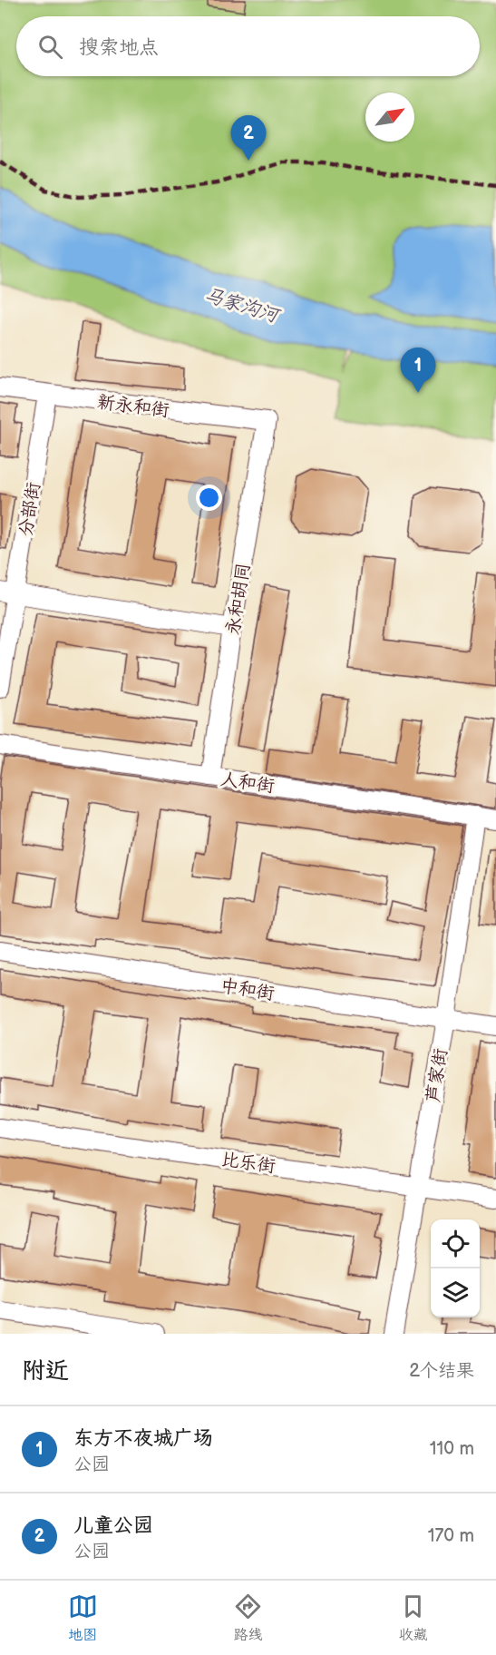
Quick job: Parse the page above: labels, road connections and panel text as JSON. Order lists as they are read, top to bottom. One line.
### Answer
{"streets":{"street":["新永和街","分部街","永和胡同","人和街","中和街","芦家街","比乐街"]},"crossings":[["新永和街","分部街"],["新永和街","永和胡同"],["永和胡同","人和街"],["人和街","芦家街"],["中和街","芦家街"],["芦家街","比乐街"]],"water":["马家沟河"],"north":"top right","page":{"search":"搜索地点","pins":["2","1"],"heading":["附近","2个结果"],"list":[{"mark":"1","name":"东方不夜城广场","note":"公园","value":"110 m"},{"mark":"2","name":"儿童公园","note":"公园","value":"170 m"}],"nav":["地图","路线","收藏"]}}
